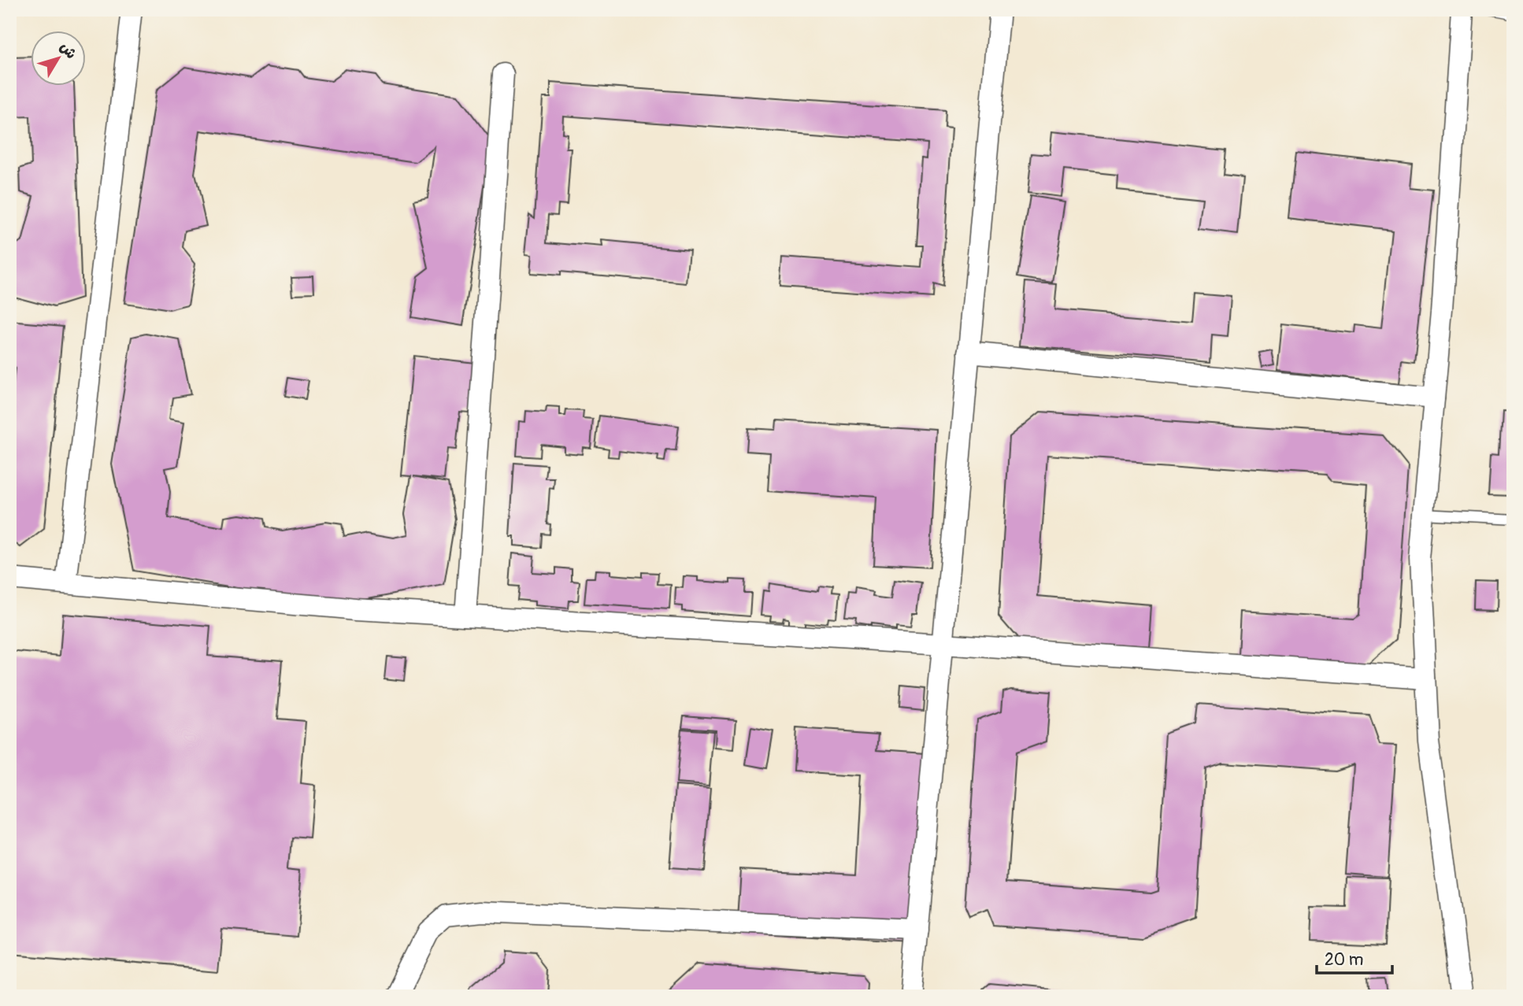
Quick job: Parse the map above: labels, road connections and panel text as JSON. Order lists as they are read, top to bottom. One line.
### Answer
{"scale_bar":"20 m","north":"top right"}
